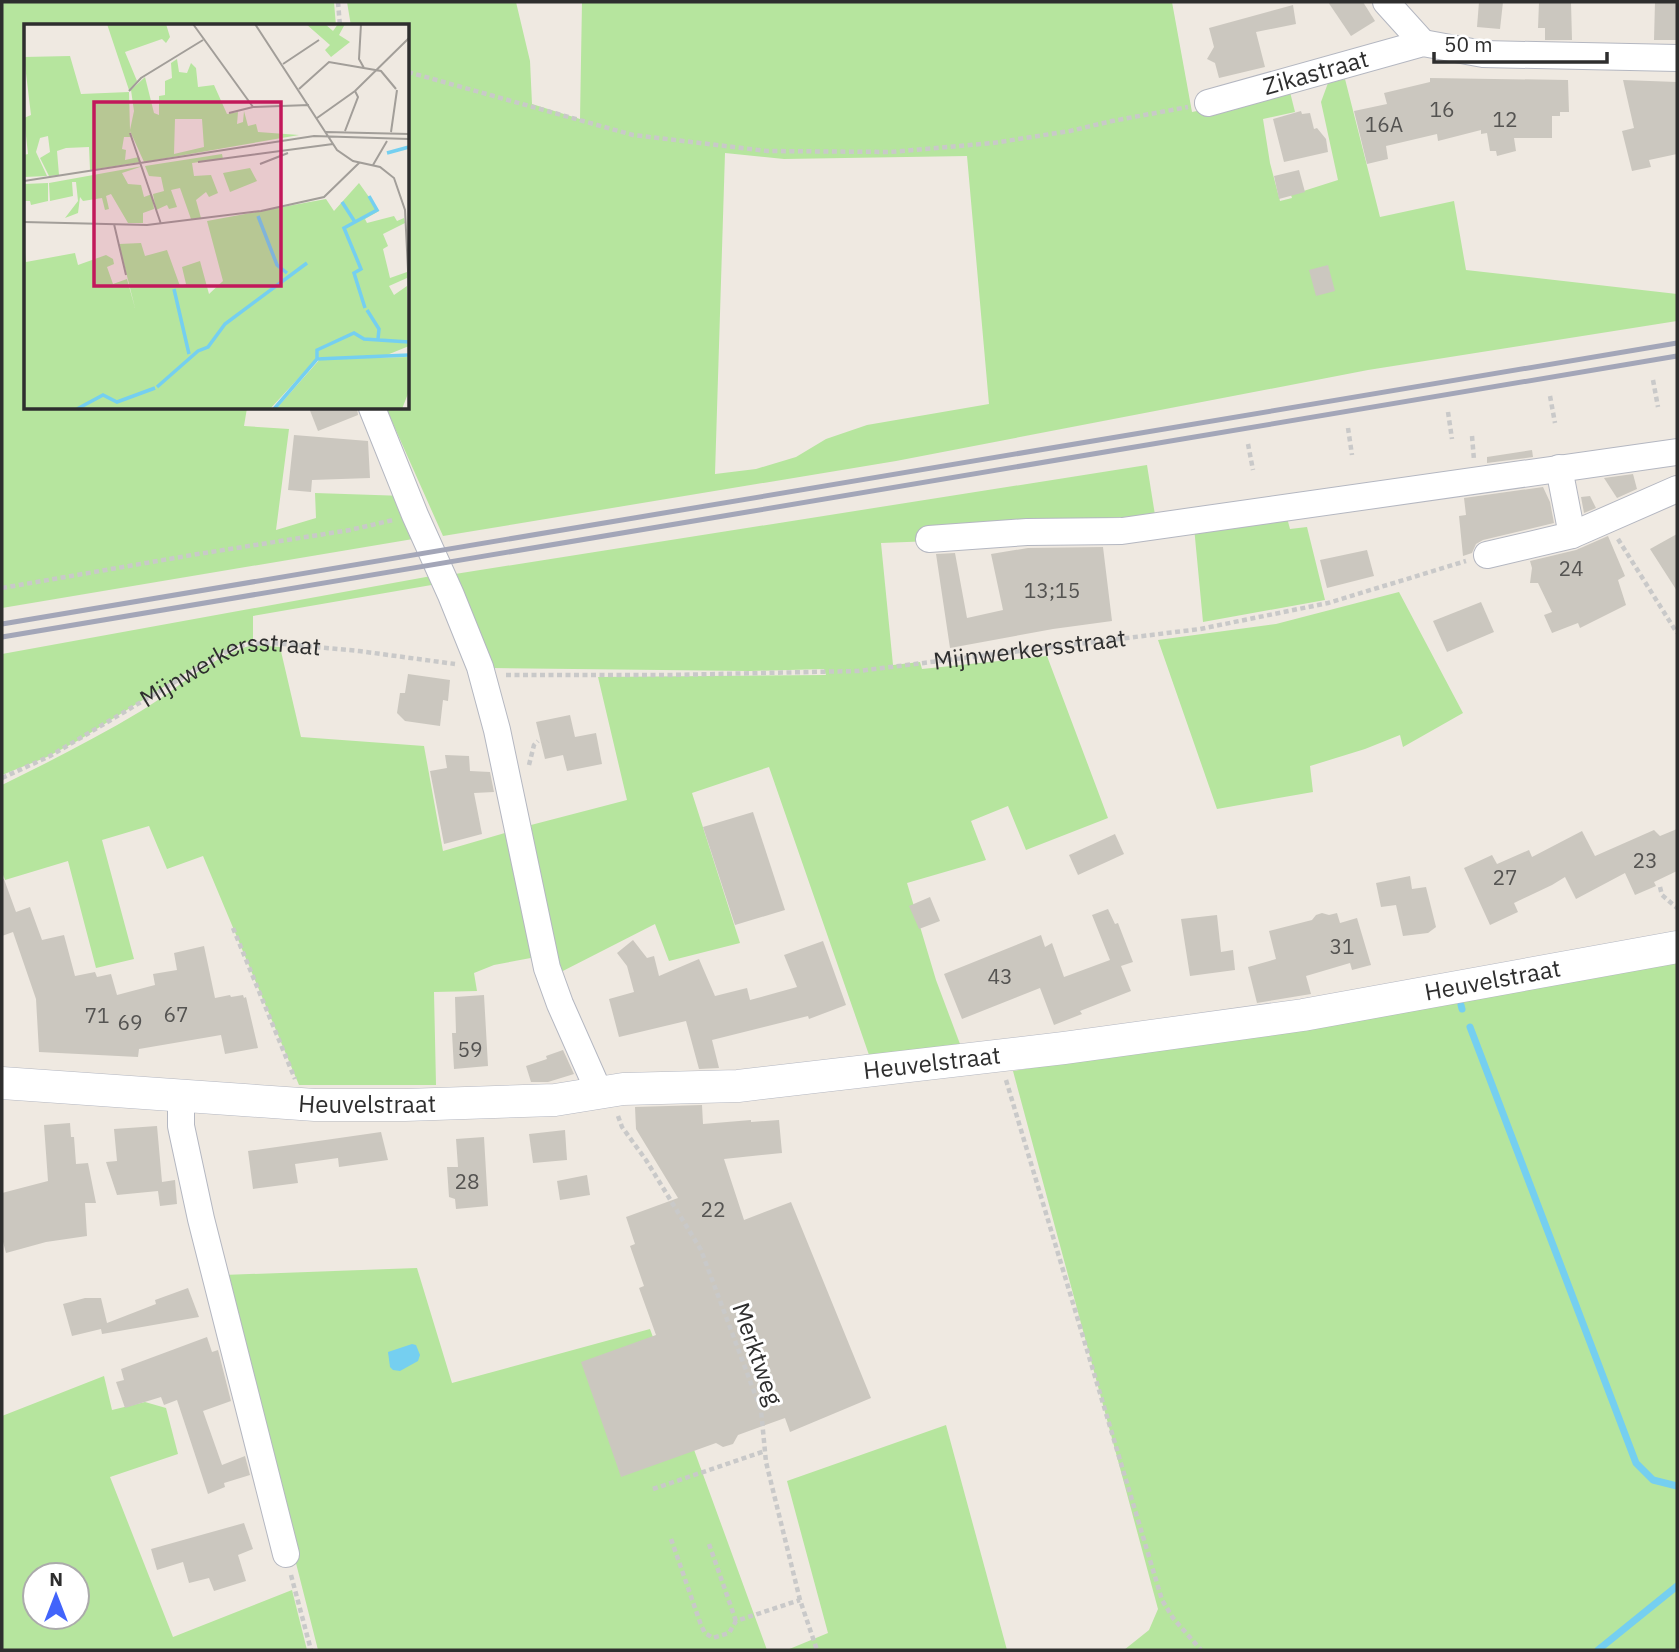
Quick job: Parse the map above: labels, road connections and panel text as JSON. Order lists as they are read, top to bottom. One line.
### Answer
{"streets":{"street":["Zikastraat","Heuvelstraat"],"path":["Mijnwerkersstraat","Merktweg"]},"crossings":[["Heuvelstraat","Merktweg"]],"house_numbers":["16","12","16A","24","13;15","23","27","31","43","67","71","69","59","28","22"],"scale_bar":"50 m","north":"top"}
